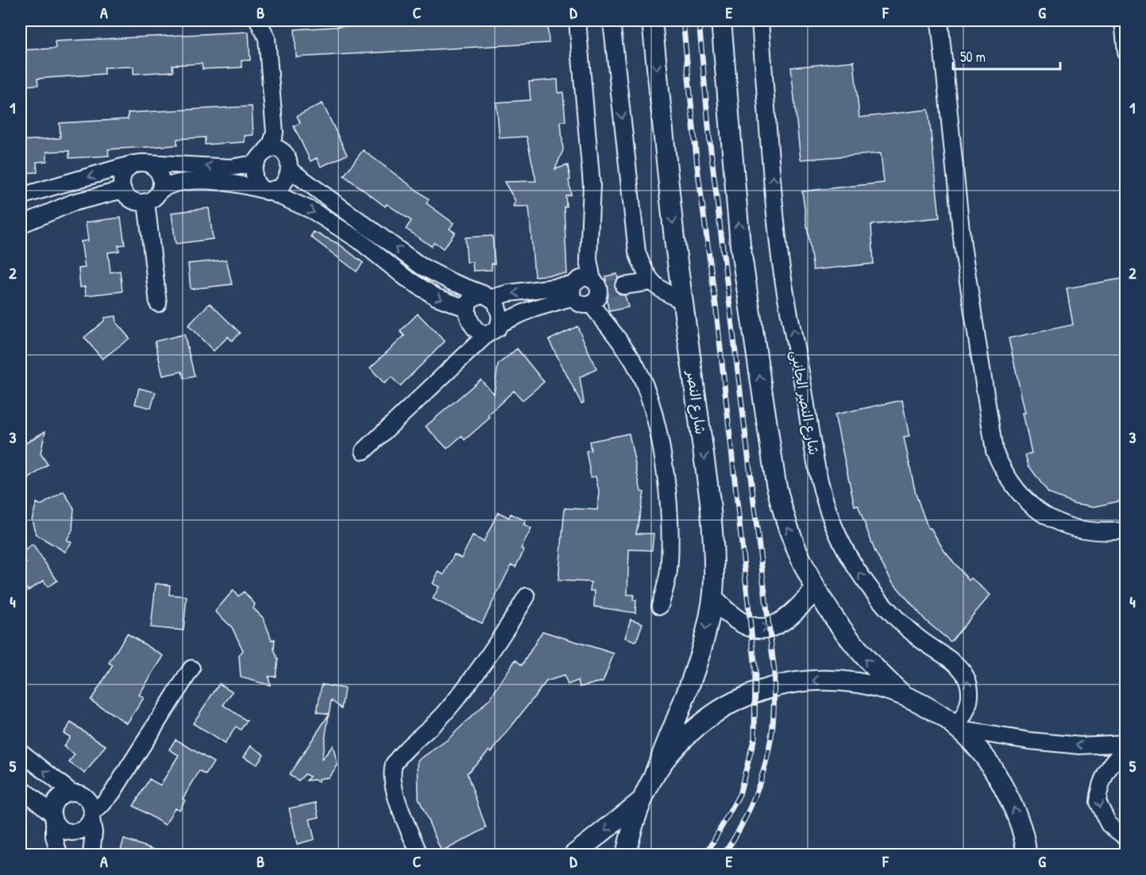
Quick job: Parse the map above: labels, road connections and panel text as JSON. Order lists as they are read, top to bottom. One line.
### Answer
{"streets":{"main road":["شارع النصر"],"street":["شارع النصر الجانبى"]},"one_way":["شارع النصر الجانبى"],"scale_bar":"50 m","grid":{"columns":["A","B","C","D","E","F","G"],"rows":["1","2","3","4","5"]}}
